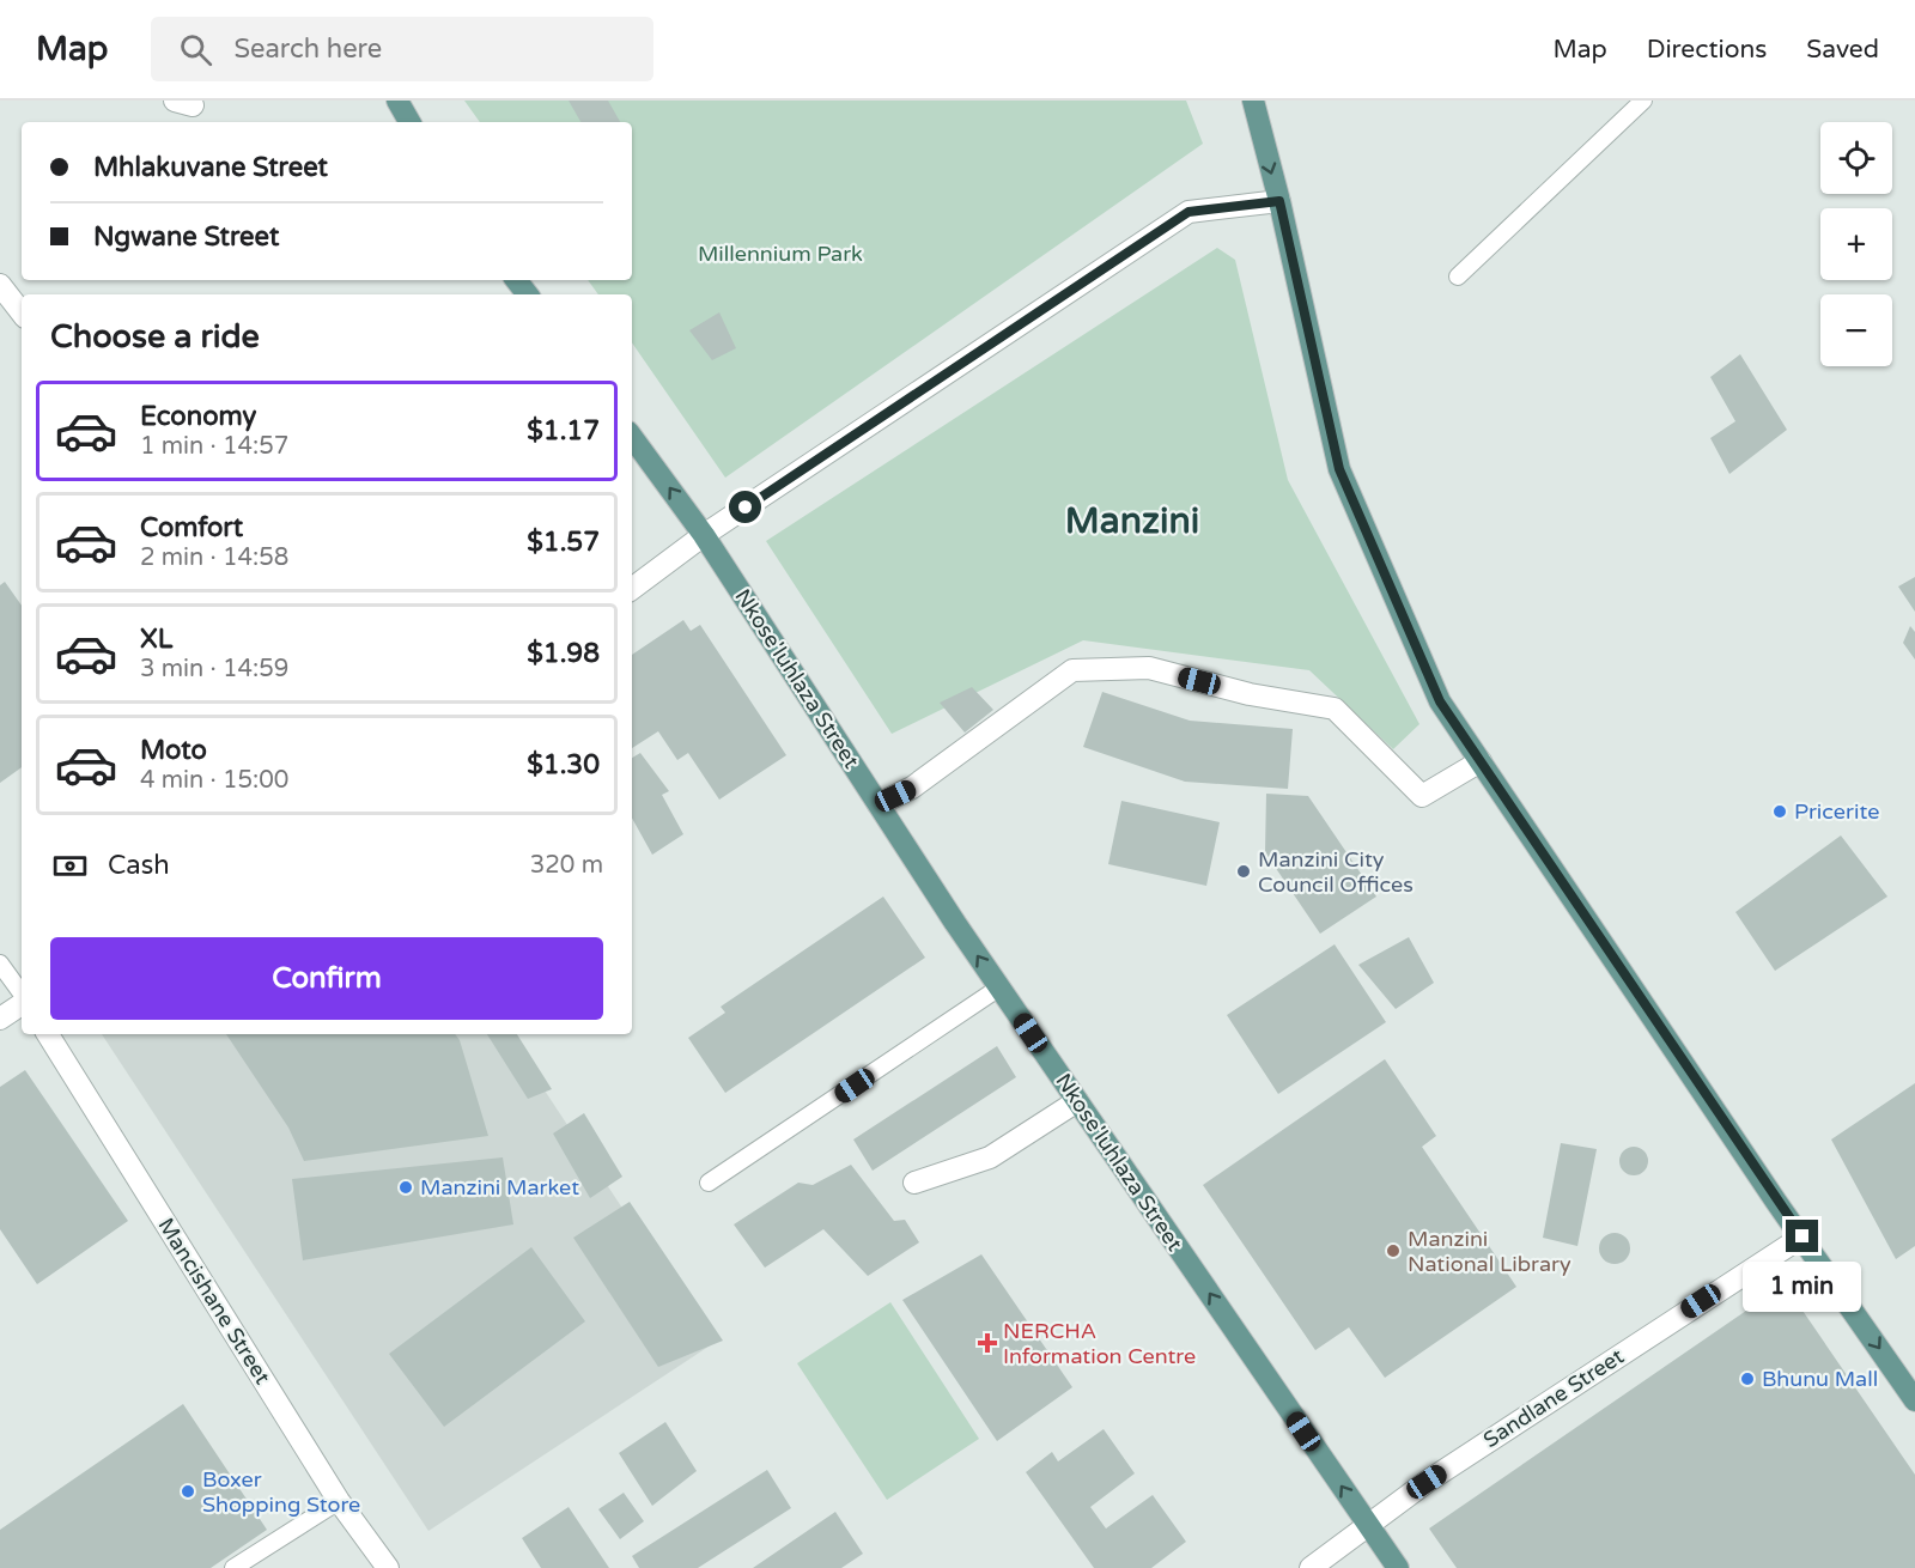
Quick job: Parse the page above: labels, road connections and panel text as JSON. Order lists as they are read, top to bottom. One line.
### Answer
{"streets":{"main road":["Nkose'luhlaza Street"],"street":["Mancishane Street","Sandlane Street"]},"crossings":[["Nkose'luhlaza Street","Sandlane Street"]],"one_way":["Nkose'luhlaza Street"],"districts":["Manzini"],"parks":["Millennium Park"],"places":{"other":["Pricerite","Manzini City Council Offices","Manzini Market","Manzini National Library","Bhunu Mall","Boxer Shopping Store"],"health":["NERCHA Information Centre"]},"page":{"header":"Map","search":"Search here","nav":["Map","Directions","Saved"],"map_buttons":["+","−"],"banner":["Mhlakuvane Street","Ngwane Street"],"heading":"Choose a ride","list":[{"name":"Economy","note":"1 min · 14:57","value":"$1.17"},{"name":"Comfort","note":"2 min · 14:58","value":"$1.57"},{"name":"XL","note":"3 min · 14:59","value":"$1.98"},{"name":"Moto","note":"4 min · 15:00","value":"$1.30"}],"pay":["Cash","320 m"],"buttons":"Confirm","bubble":"1 min"}}
